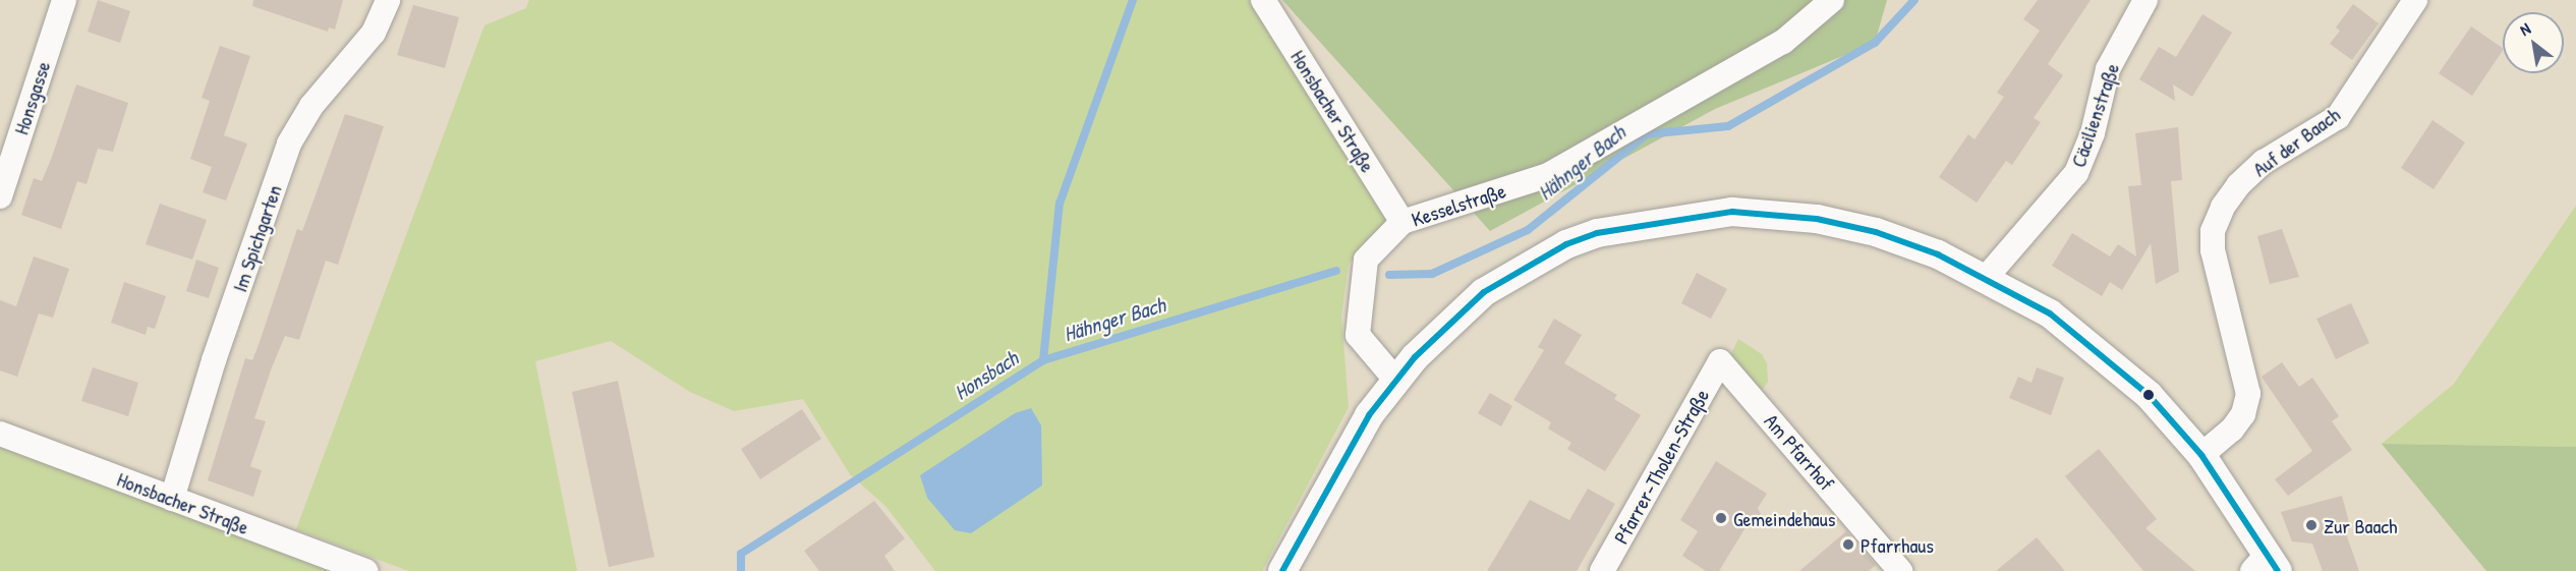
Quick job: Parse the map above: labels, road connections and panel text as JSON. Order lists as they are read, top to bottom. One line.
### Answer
{"streets":{"street":["Honsgasse","Honsbacher Straße","Cäcilienstraße","Auf der Baach","Kesselstraße","Im Spichgarten","Am Pfarrhof","Pfarrer-Tholen-Straße"]},"crossings":[["Honsbacher Straße","Kesselstraße"],["Honsbacher Straße","Im Spichgarten"],["Am Pfarrhof","Pfarrer-Tholen-Straße"]],"water":["Hähnger Bach","Honsbach"],"places":["Gemeindehaus","Zur Baach","Pfarrhaus"],"north":"top left"}
